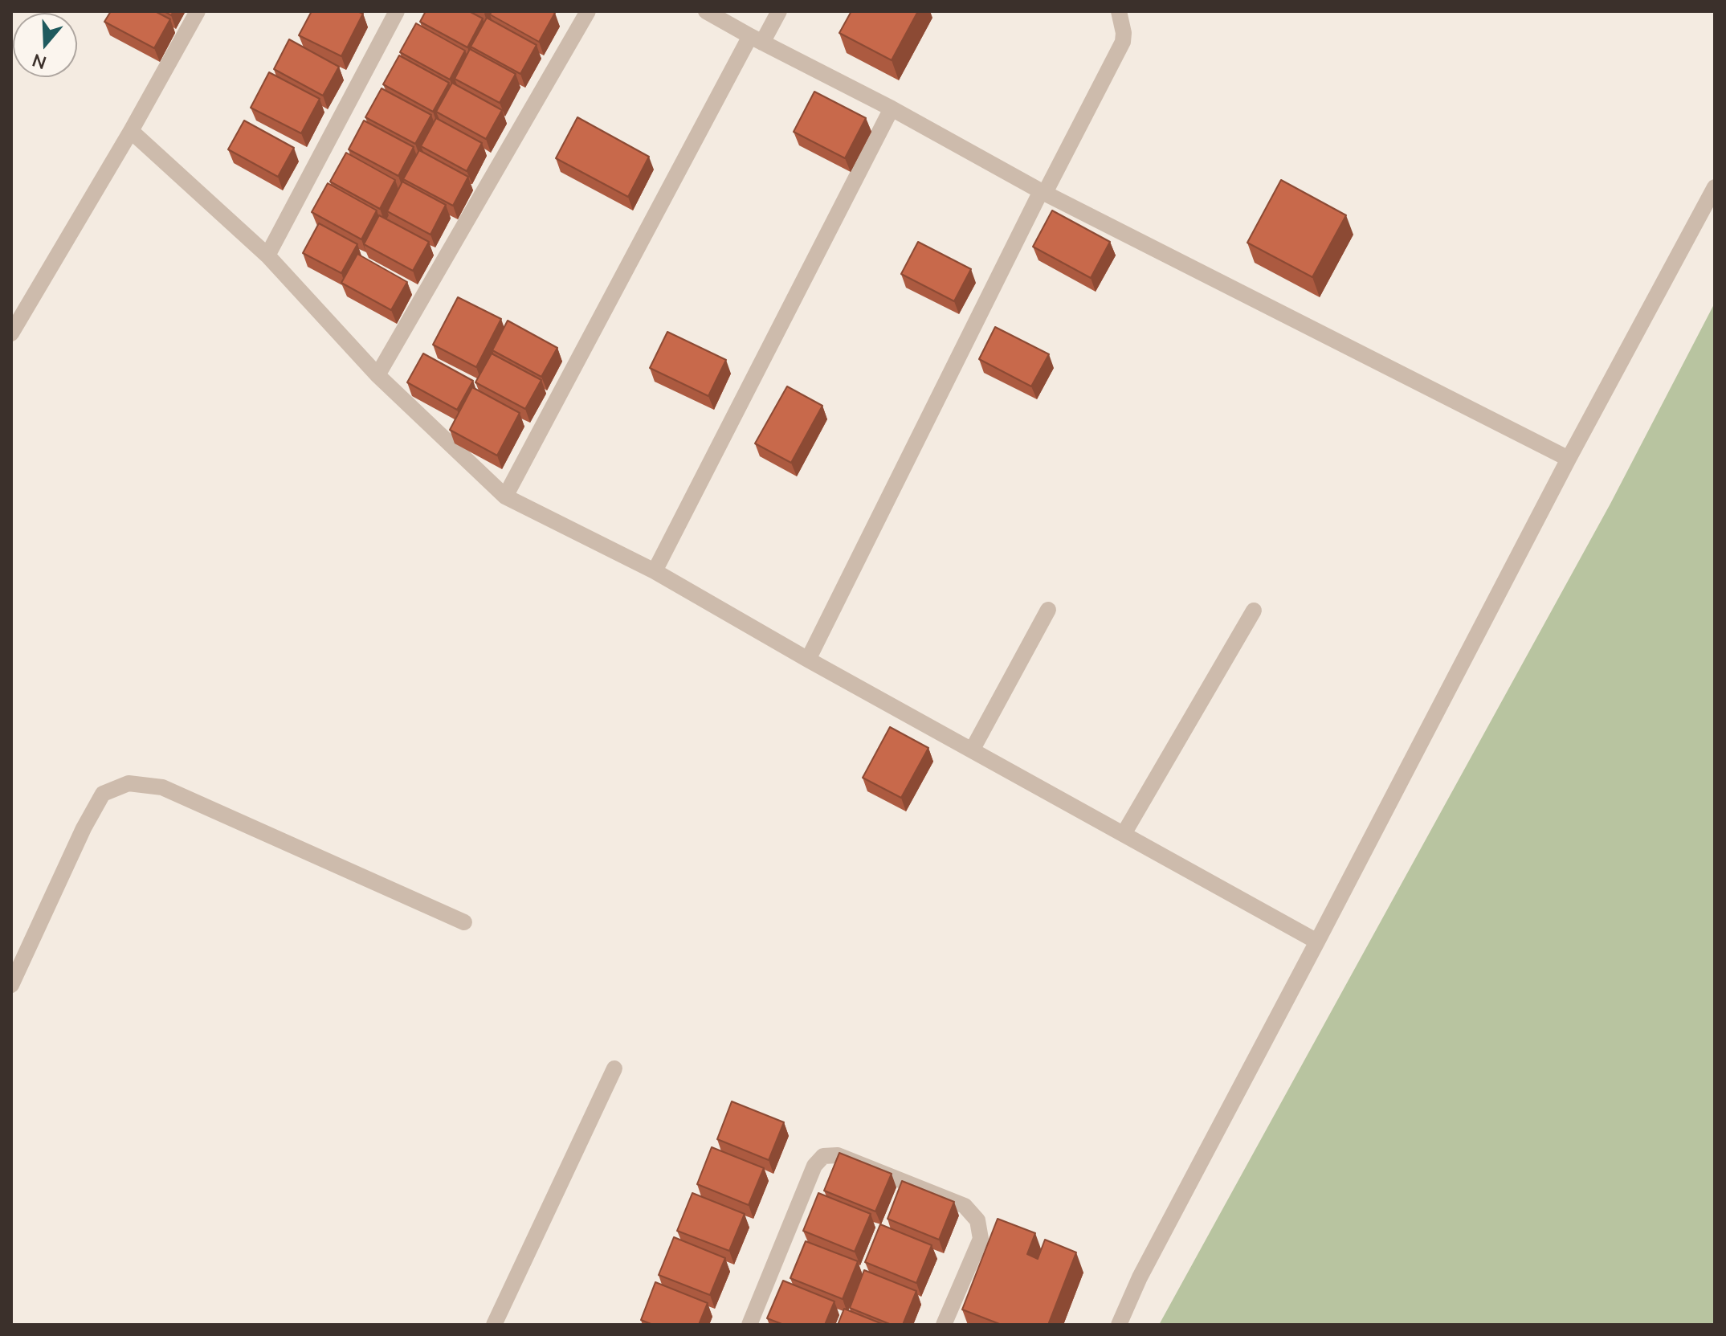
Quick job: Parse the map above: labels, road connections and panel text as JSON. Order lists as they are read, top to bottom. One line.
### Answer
{"north":"bottom"}
